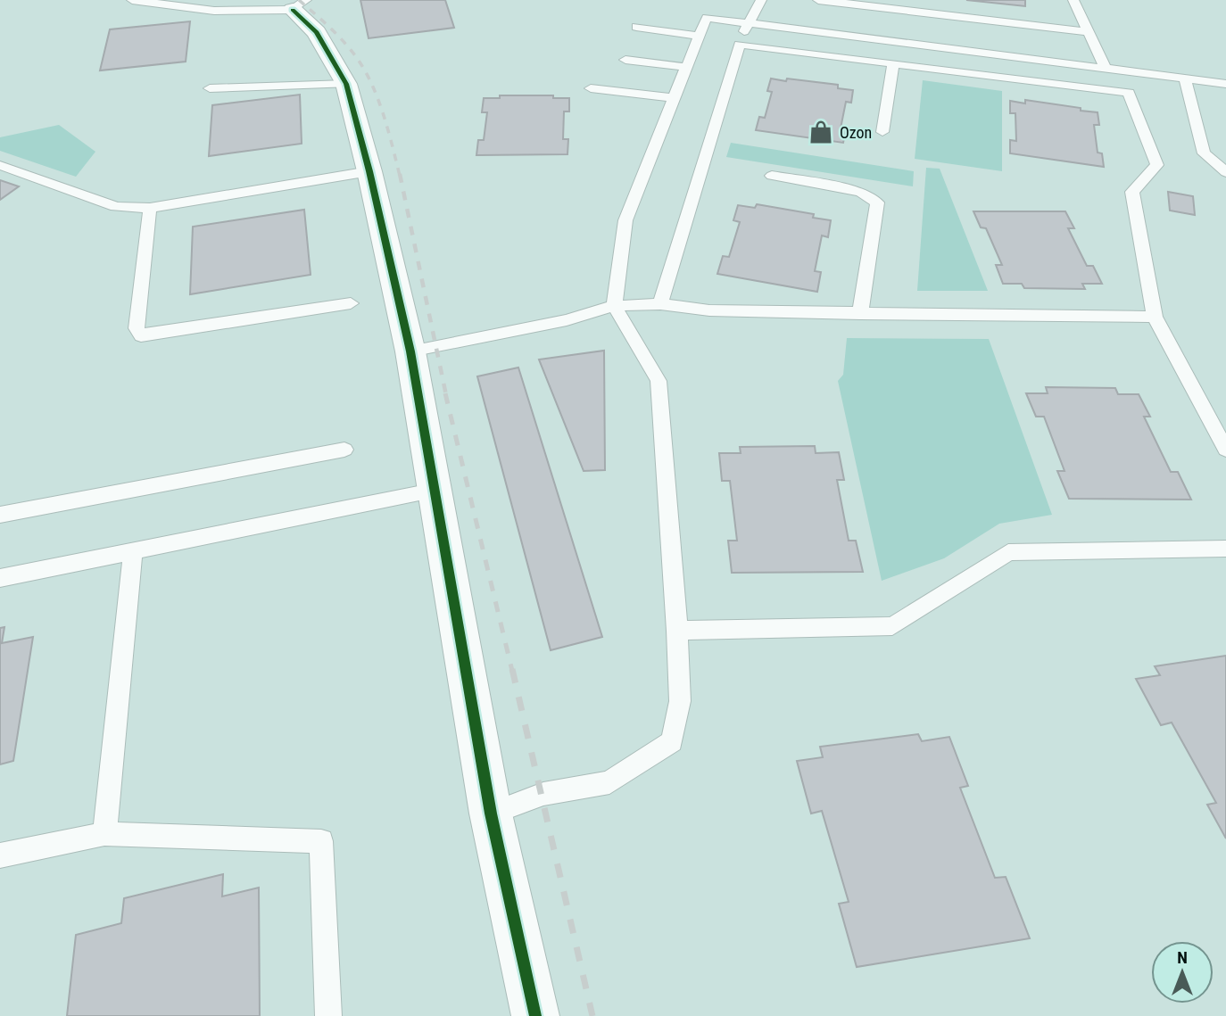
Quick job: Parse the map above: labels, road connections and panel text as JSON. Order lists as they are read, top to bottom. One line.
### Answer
{"places":{"shop":["Ozon"]},"north":"top"}
